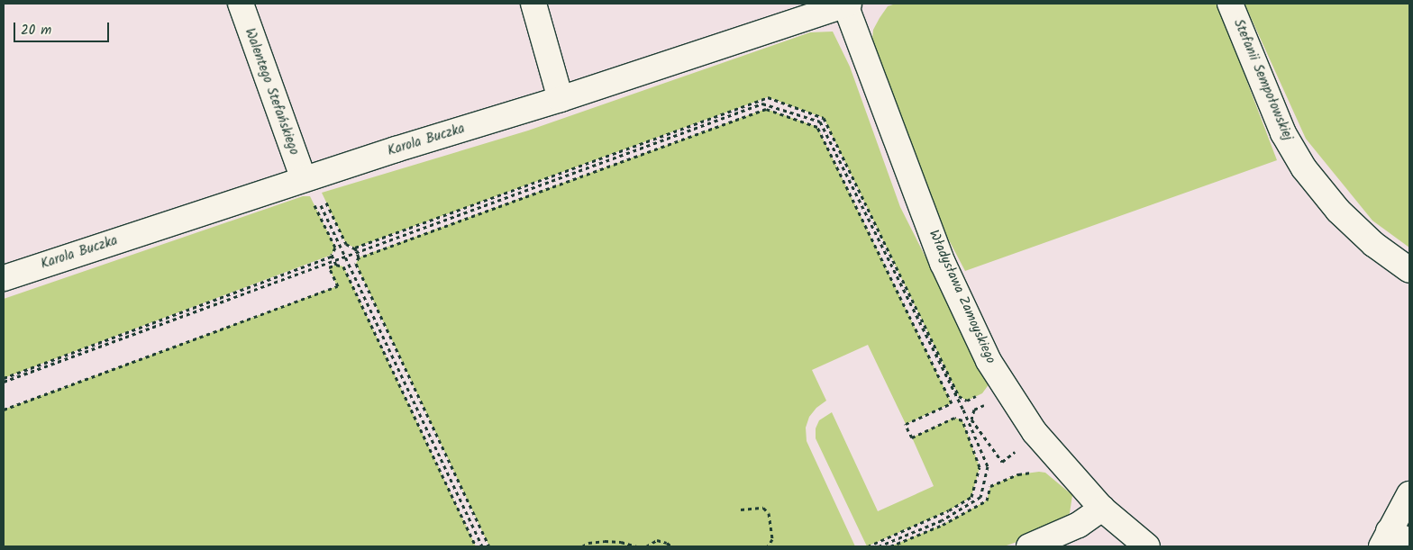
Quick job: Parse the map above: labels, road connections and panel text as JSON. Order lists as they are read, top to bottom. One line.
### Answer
{"streets":{"street":["Stefanii Sempołowskiej","Walentego Stefańskiego","Karola Buczka","Władysława Zamoyskiego"]},"crossings":[["Walentego Stefańskiego","Karola Buczka"],["Karola Buczka","Władysława Zamoyskiego"]],"scale_bar":"20 m"}
